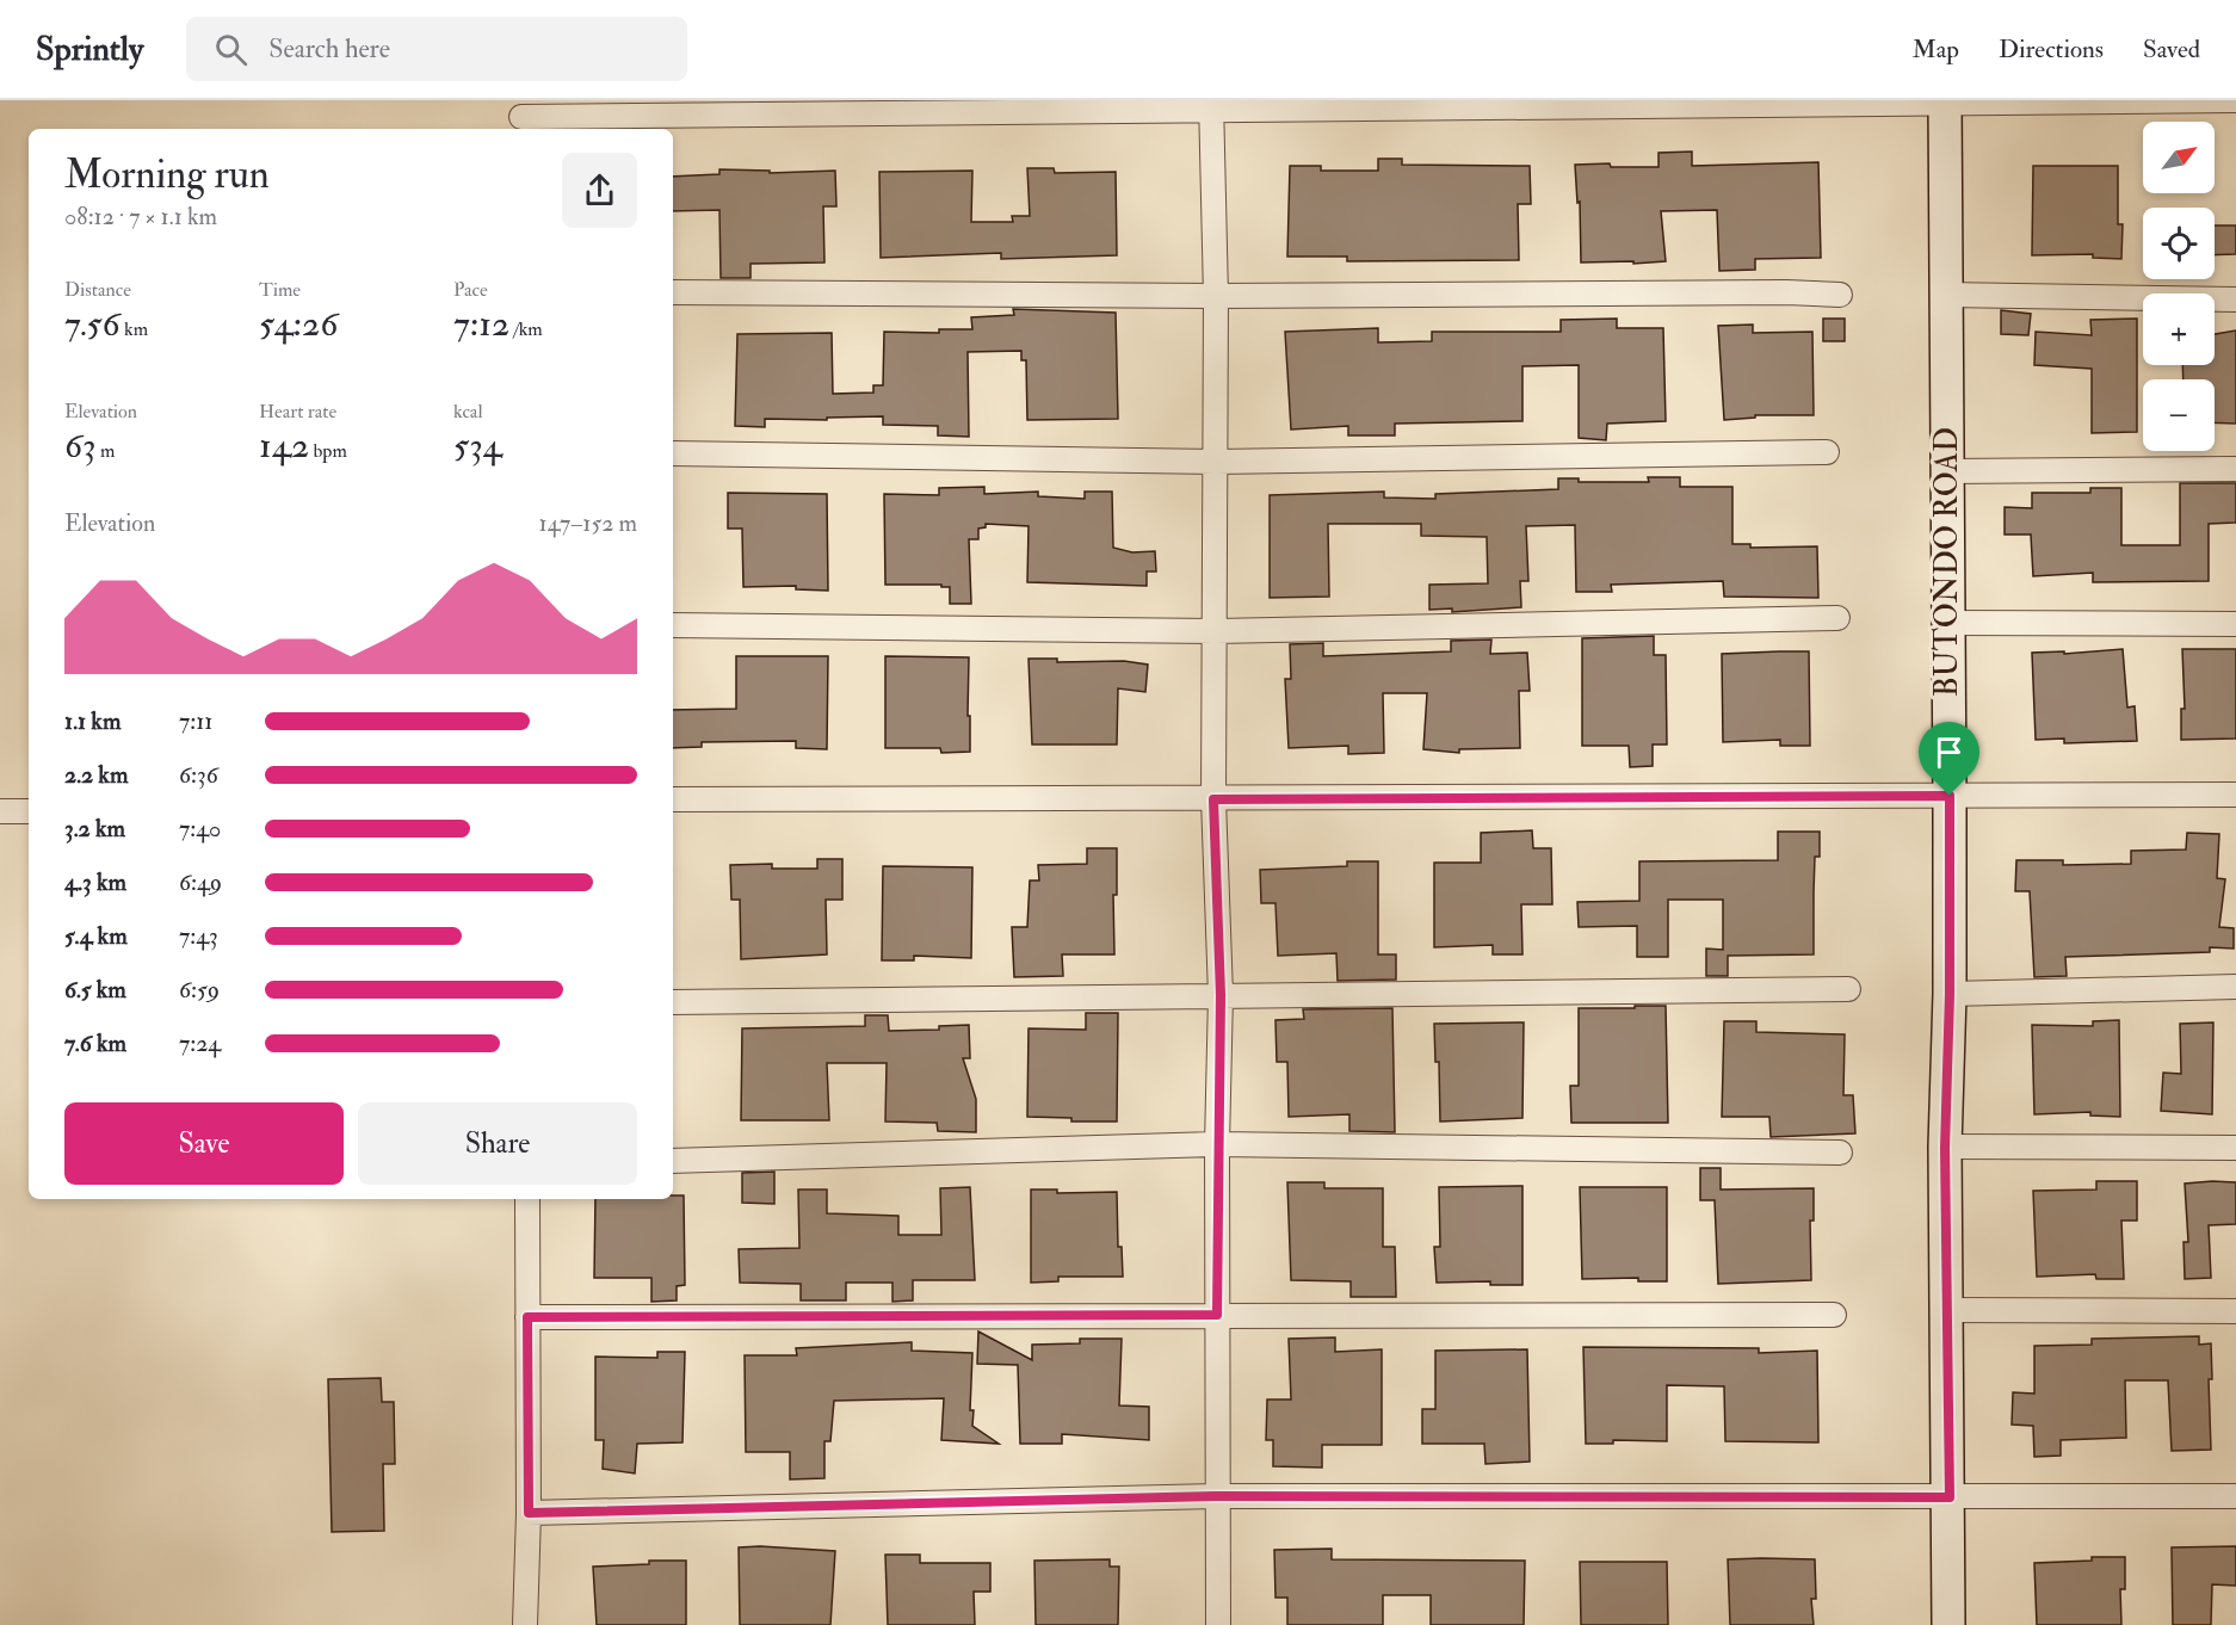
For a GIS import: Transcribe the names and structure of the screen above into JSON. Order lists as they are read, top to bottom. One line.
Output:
{"streets":{"street":["BUTONDO ROAD"]},"north":"top right","page":{"header":"Sprintly","search":"Search here","nav":["Map","Directions","Saved"],"map_buttons":["+","−"],"heading":["Morning run","08:12 · 7 × 1.1 km"],"stats":[["Distance","7.56 km"],["Time","54:26"],["Pace","7:12 /km"],["Elevation","63 m"],["Heart rate","142 bpm"],["kcal","534"]],"chart":["Elevation","147–152 m"],"list":[{"name":"1.1 km","note":"7:11"},{"name":"2.2 km","note":"6:36"},{"name":"3.2 km","note":"7:40"},{"name":"4.3 km","note":"6:49"},{"name":"5.4 km","note":"7:43"},{"name":"6.5 km","note":"6:59"},{"name":"7.6 km","note":"7:24"}],"buttons":["Save","Share"]}}
